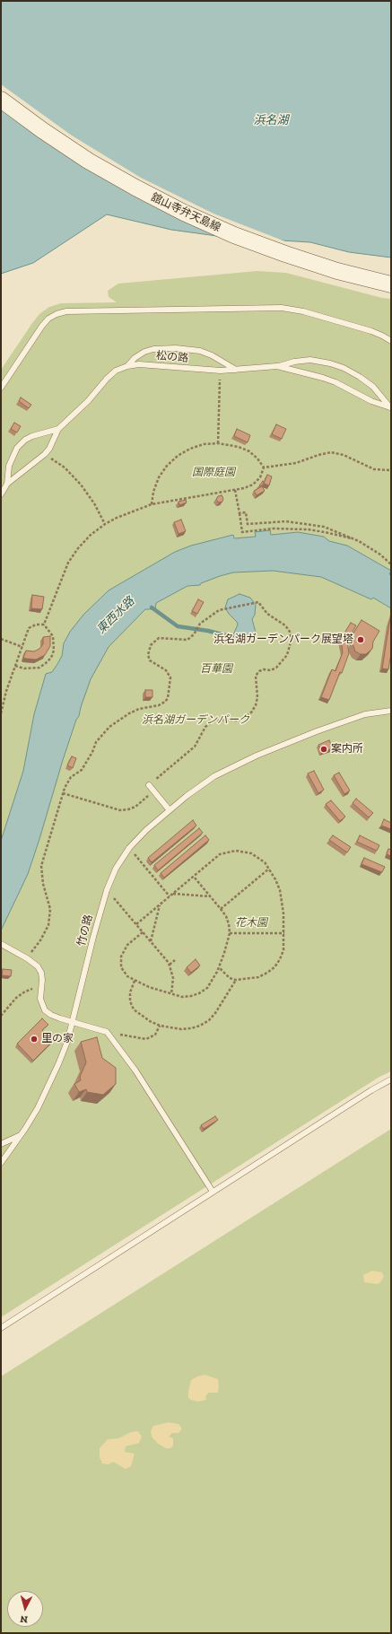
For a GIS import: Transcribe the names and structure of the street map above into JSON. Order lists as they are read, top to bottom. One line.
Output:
{"streets":{"main road":["舘山寺弁天島線"],"lane":["松の路","竹の路"]},"water":["浜名湖","東西水路"],"parks":["国際庭園","百華園","浜名湖ガーデンパーク","花木園"],"places":["浜名湖ガーデンパーク展望塔","案内所","里の家"],"north":"bottom"}
